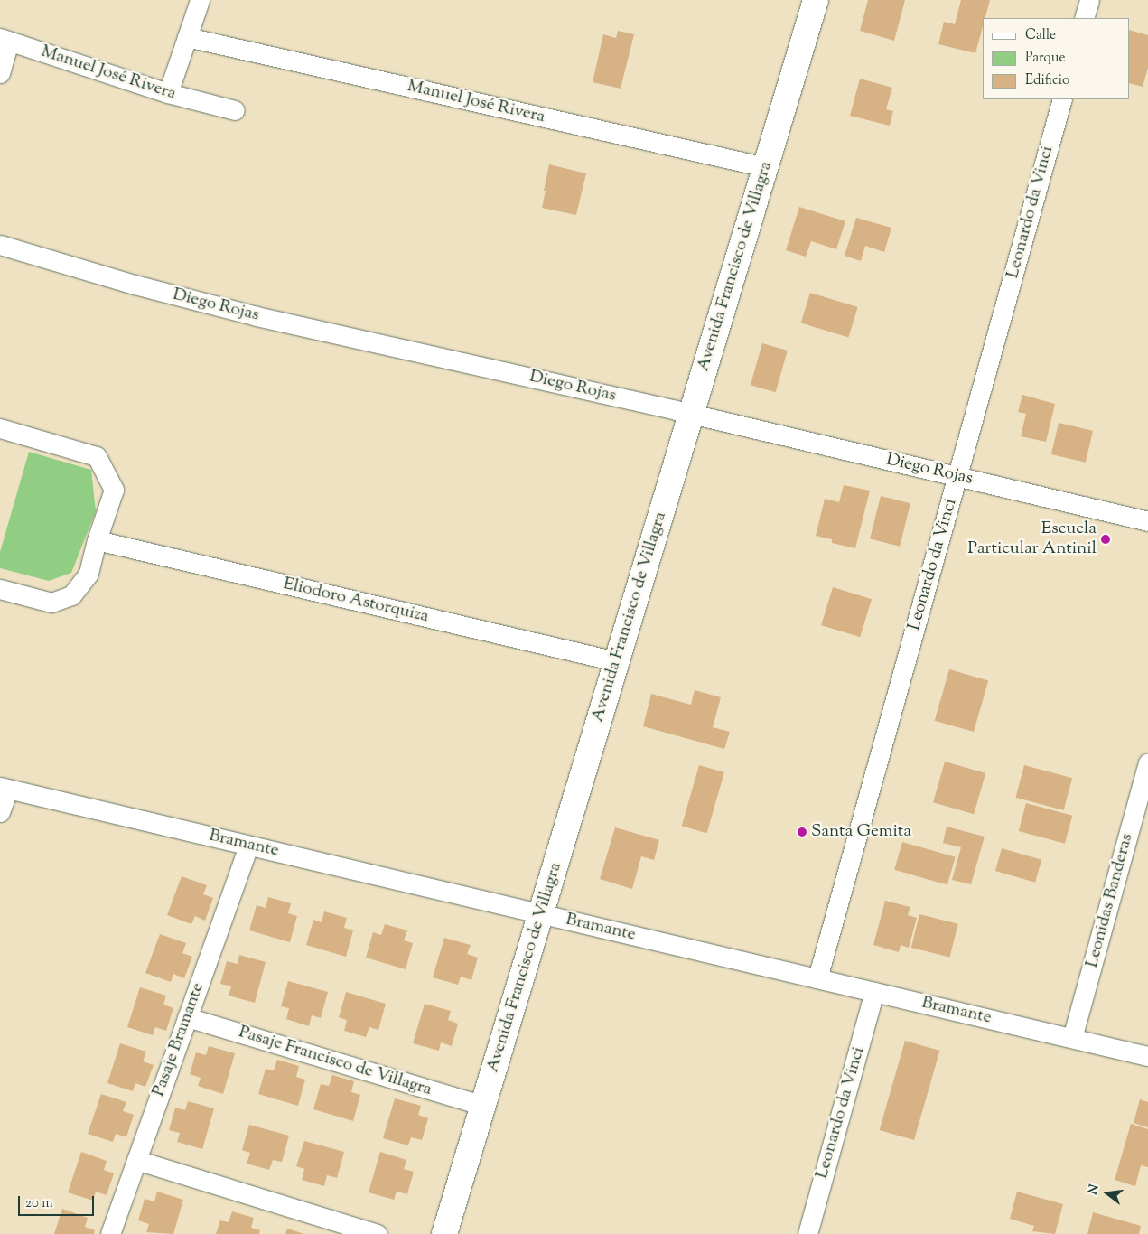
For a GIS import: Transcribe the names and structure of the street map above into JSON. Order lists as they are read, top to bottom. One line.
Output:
{"streets":{"street":["Manuel José Rivera","Leonardo da Vinci","Avenida Francisco de Villagra","Diego Rojas","Eliodoro Astorquiza","Bramante","Leonidas Banderas","Pasaje Bramante","Pasaje Francisco de Villagra"]},"crossings":[["Manuel José Rivera","Avenida Francisco de Villagra"],["Leonardo da Vinci","Diego Rojas"],["Leonardo da Vinci","Bramante"],["Avenida Francisco de Villagra","Diego Rojas"],["Avenida Francisco de Villagra","Eliodoro Astorquiza"],["Avenida Francisco de Villagra","Bramante"],["Avenida Francisco de Villagra","Pasaje Francisco de Villagra"],["Bramante","Leonidas Banderas"],["Bramante","Pasaje Bramante"],["Pasaje Bramante","Pasaje Francisco de Villagra"]],"places":["Escuela Particular Antinil","Santa Gemita"],"legend":["Calle","Parque","Edificio"],"scale_bar":"20 m","north":"left"}
